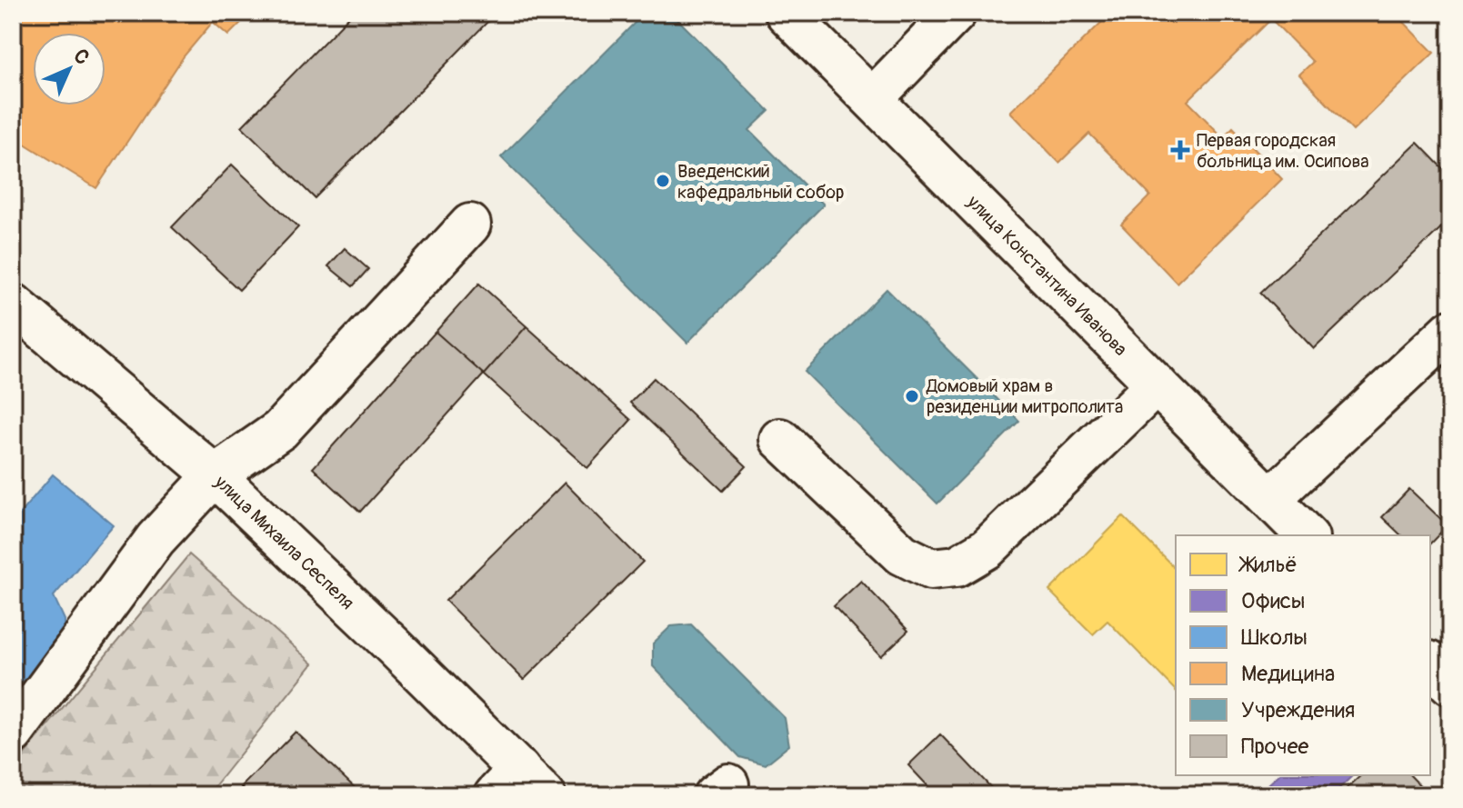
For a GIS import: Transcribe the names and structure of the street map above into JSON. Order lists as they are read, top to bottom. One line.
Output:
{"streets":{"street":["улица Константина Иванова","улица Михаила Сеспеля"]},"places":{"health":["Первая городская больница им. Осипова"],"other":["Введенский кафедральный собор","Домовый храм в резиденции митрополита"]},"legend":["Жильё","Офисы","Школы","Медицина","Учреждения","Прочее"],"north":"top right"}
